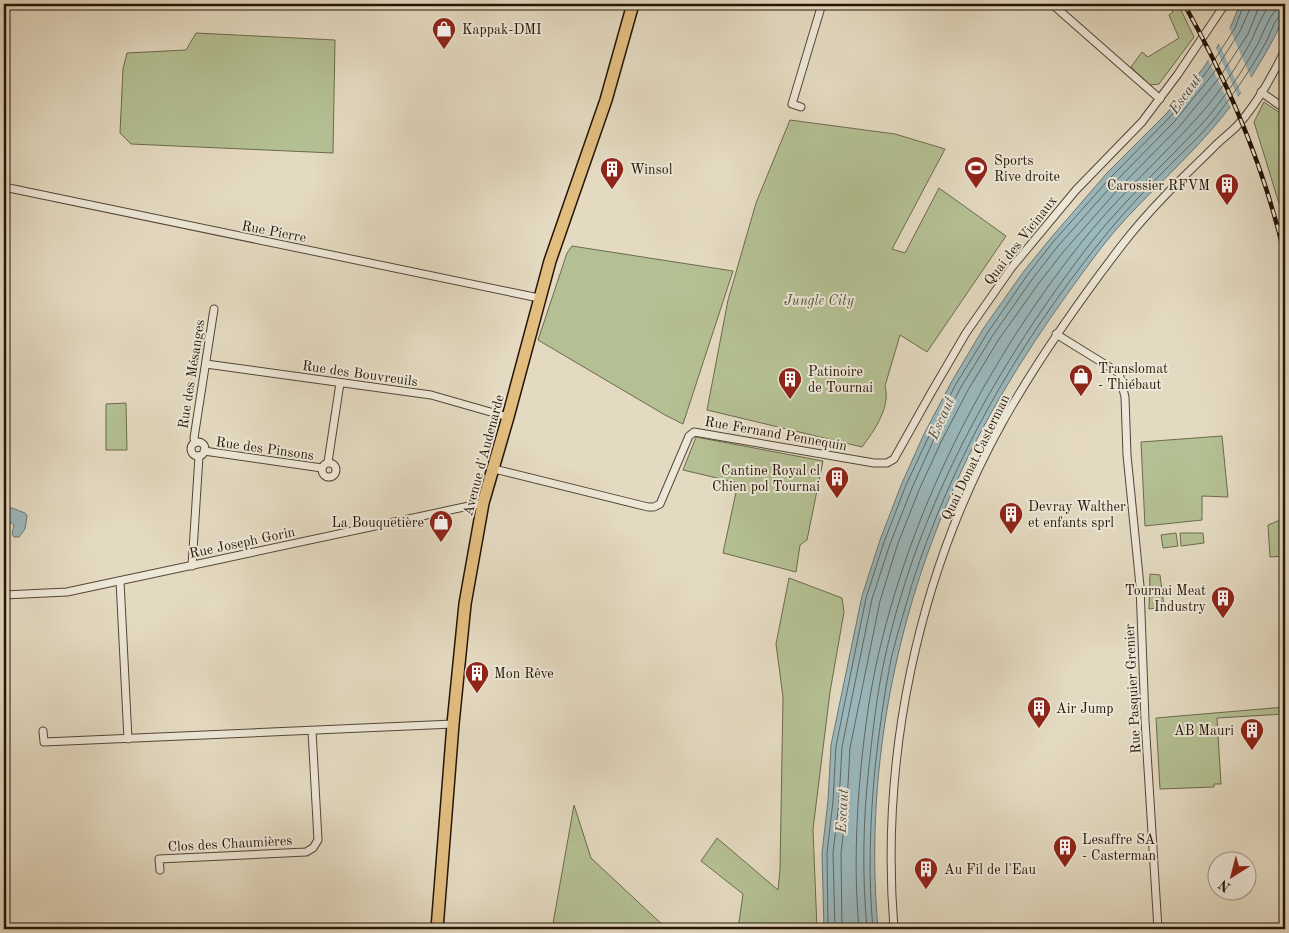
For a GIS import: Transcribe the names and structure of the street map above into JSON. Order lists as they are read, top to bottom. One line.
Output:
{"streets":{"main road":["Avenue d'Audenarde"],"street":["Rue Pierre","Quai des Vicinaux","Rue des Bouvreuils","Rue des Mésanges","Rue Fernand Pennequin","Rue des Pinsons","Quai Donat Casterman","Rue Joseph Gorin","Rue Pasquier Grenier","Clos des Chaumières"]},"crossings":[["Rue Pierre","Avenue d'Audenarde"],["Quai des Vicinaux","Rue Fernand Pennequin"],["Rue des Bouvreuils","Rue des Mésanges"],["Rue des Bouvreuils","Avenue d'Audenarde"],["Rue des Mésanges","Rue des Pinsons"],["Rue des Mésanges","Rue Joseph Gorin"],["Rue Fernand Pennequin","Avenue d'Audenarde"],["Avenue d'Audenarde","Rue Joseph Gorin"],["Quai Donat Casterman","Rue Pasquier Grenier"]],"water":["Escaut"],"parks":["Jungle City"],"places":{"shop":["Kappak-DMI","Translomat - Thiébaut","La Bouquetière"],"sports":["Sports Rive droite"],"building":["Winsol","Carossier RFVM","Patinoire de Tournai","Cantine Royal cl Chien pol Tournai","Devray Walther et enfants sprl","Tournai Meat Industry","Mon Rêve","Air Jump","AB Mauri","Lesaffre SA - Casterman","Au Fil de l'Eau"]},"north":"bottom left"}
